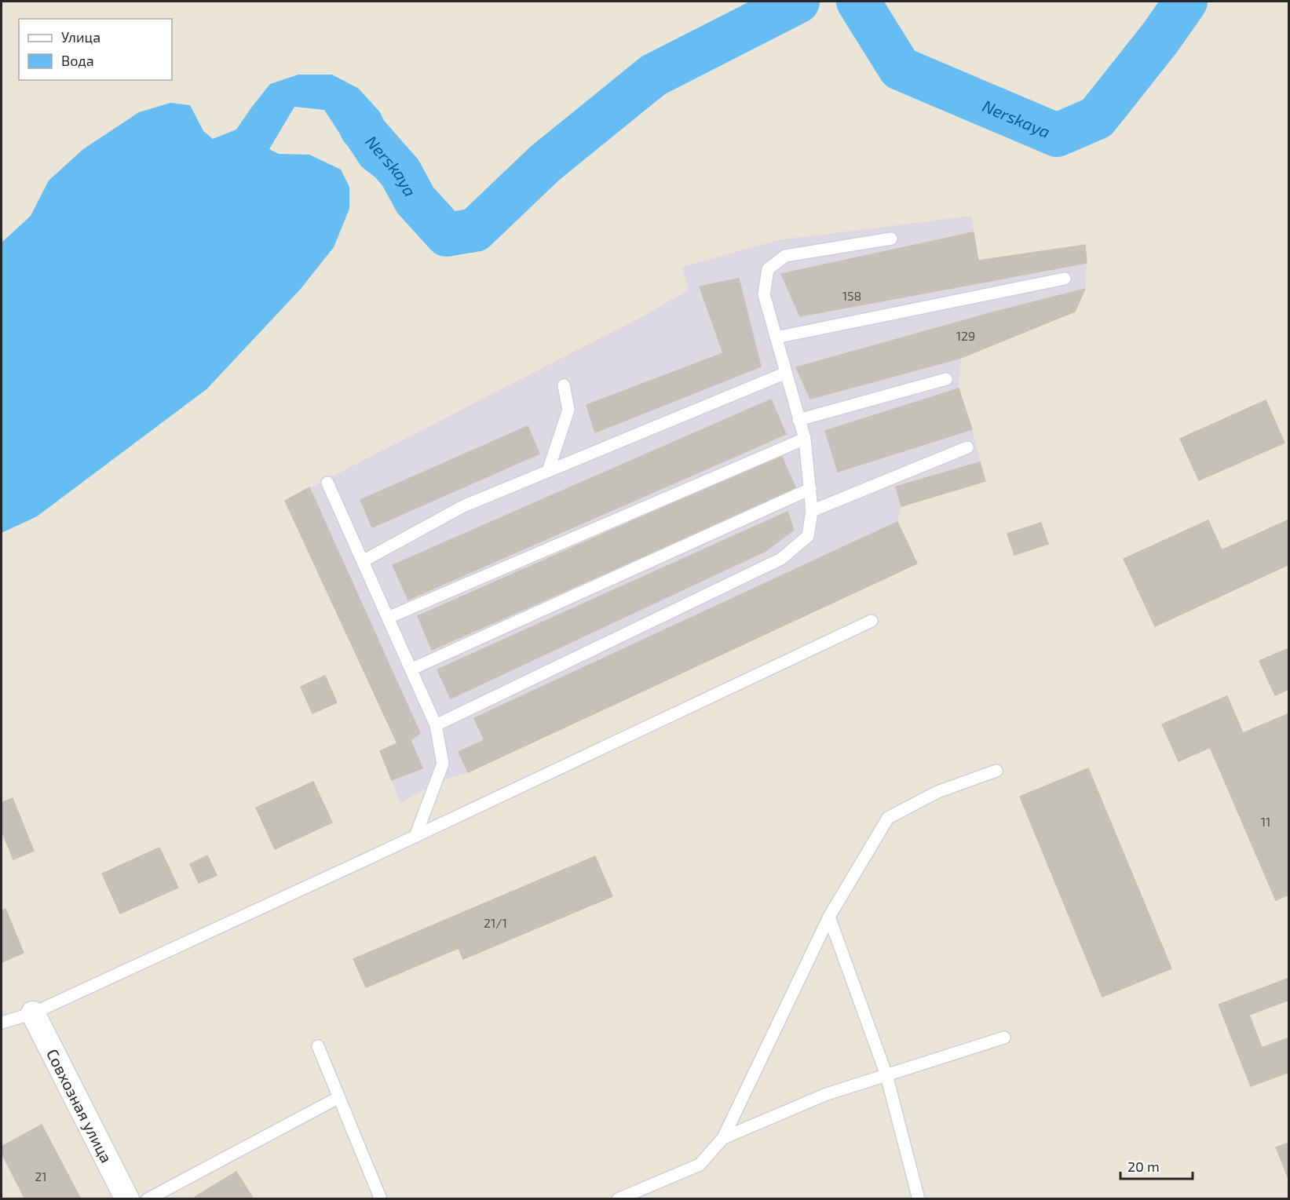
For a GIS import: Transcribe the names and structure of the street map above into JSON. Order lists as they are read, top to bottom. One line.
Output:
{"streets":{"street":["Совхозная улица"]},"water":["Nerskaya"],"house_numbers":["158","129","11","21/1","21"],"legend":["Улица","Вода"],"scale_bar":"20 m"}
